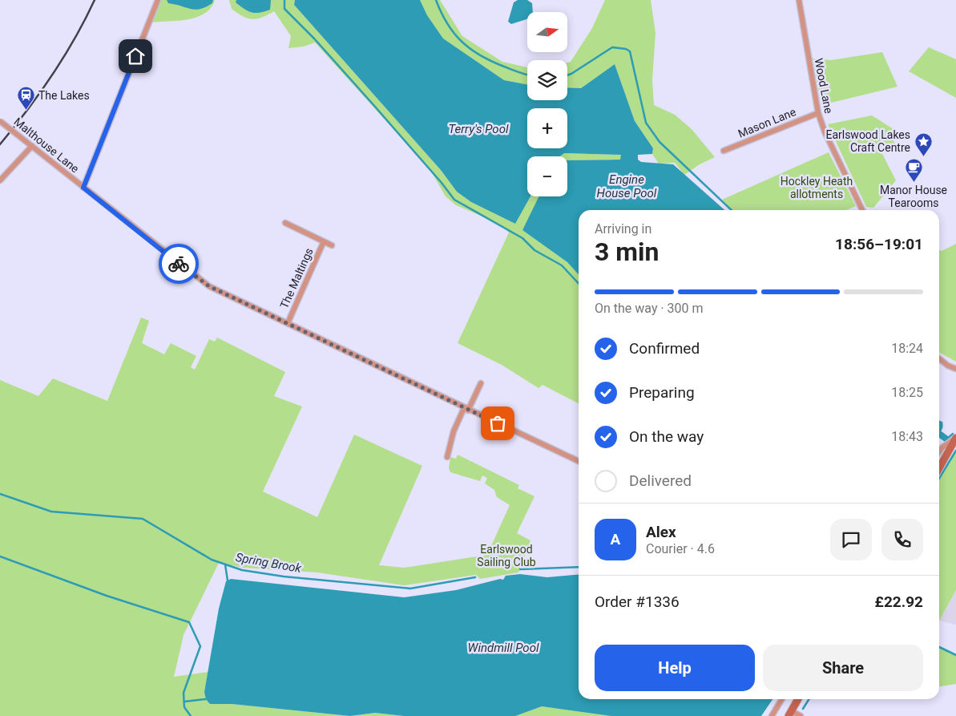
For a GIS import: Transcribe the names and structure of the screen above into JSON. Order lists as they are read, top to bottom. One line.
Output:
{"streets":{"street":["Wood Lane","Mason Lane","Malthouse Lane","The Maltings"]},"crossings":[["Wood Lane","Mason Lane"],["Malthouse Lane","The Maltings"]],"water":["Terry's Pool","Engine House Pool","Spring Brook","Windmill Pool"],"parks":["Hockley Heath allotments","Earlswood Sailing Club"],"places":{"station":["The Lakes"],"place":["Earlswood Lakes Craft Centre"],"cafe":["Manor House Tearooms"]},"north":"right","page":{"map_buttons":["+","−"],"heading":["3 min","Arriving in","18:56–19:01"],"panel":["Alex","Courier · 4.6","Order #1336","£22.92"],"bar":"On the way · 300 m","list":[["Confirmed","18:24"],["Preparing","18:25"],["On the way","18:43"],"Delivered"],"round":"A","buttons":["Help","Share"]}}
